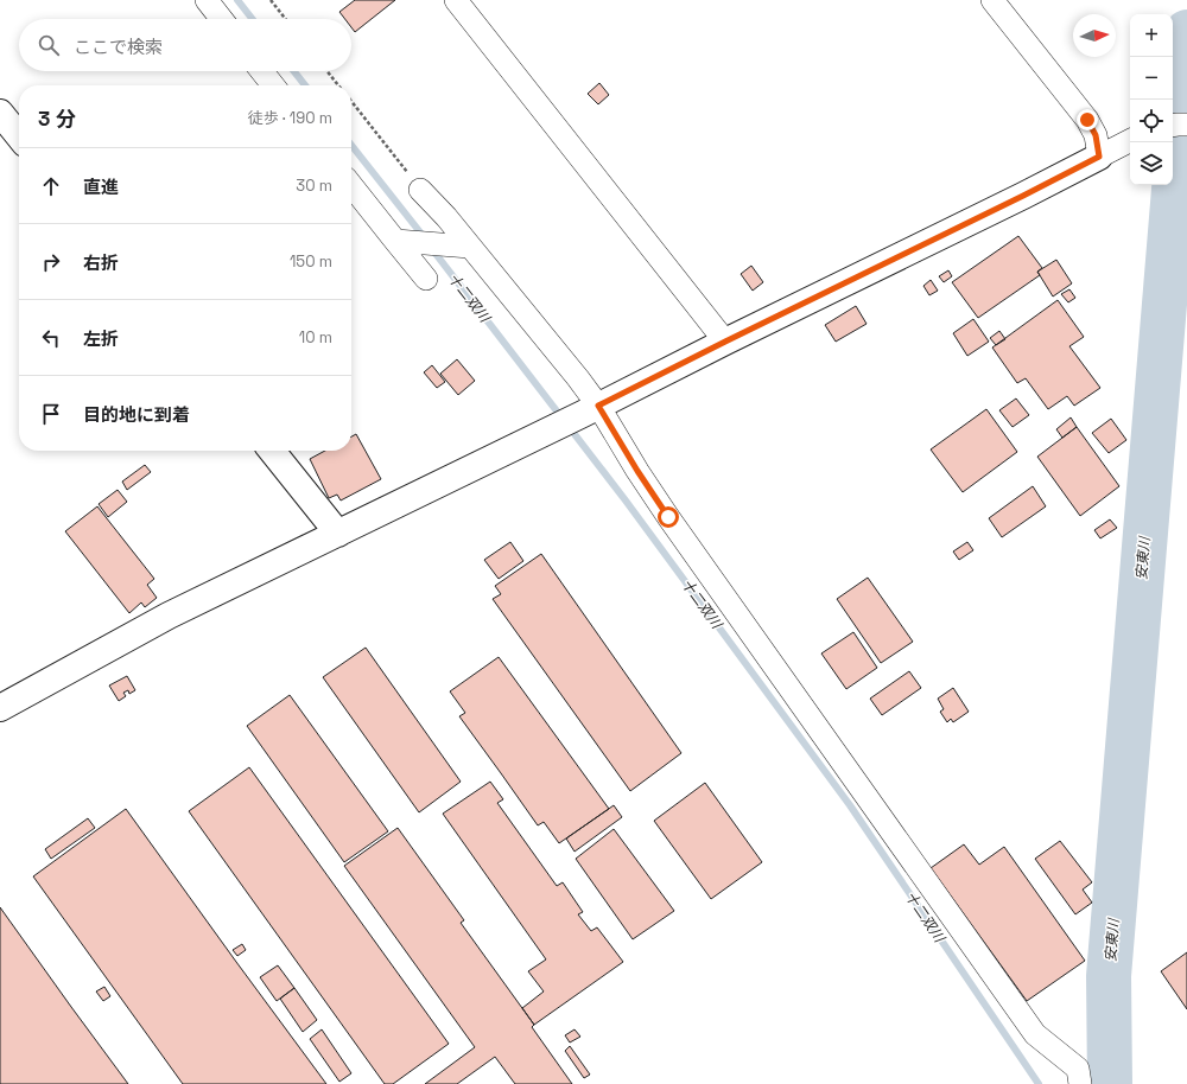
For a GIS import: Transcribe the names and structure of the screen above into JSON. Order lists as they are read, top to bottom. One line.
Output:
{"water":["十二双川","安東川"],"north":"right","page":{"map_buttons":["+","−"],"search":"ここで検索","heading":["3 分","徒歩 · 190 m"],"list":[["直進","30 m"],["右折","150 m"],["左折","10 m"],"目的地に到着"]}}
